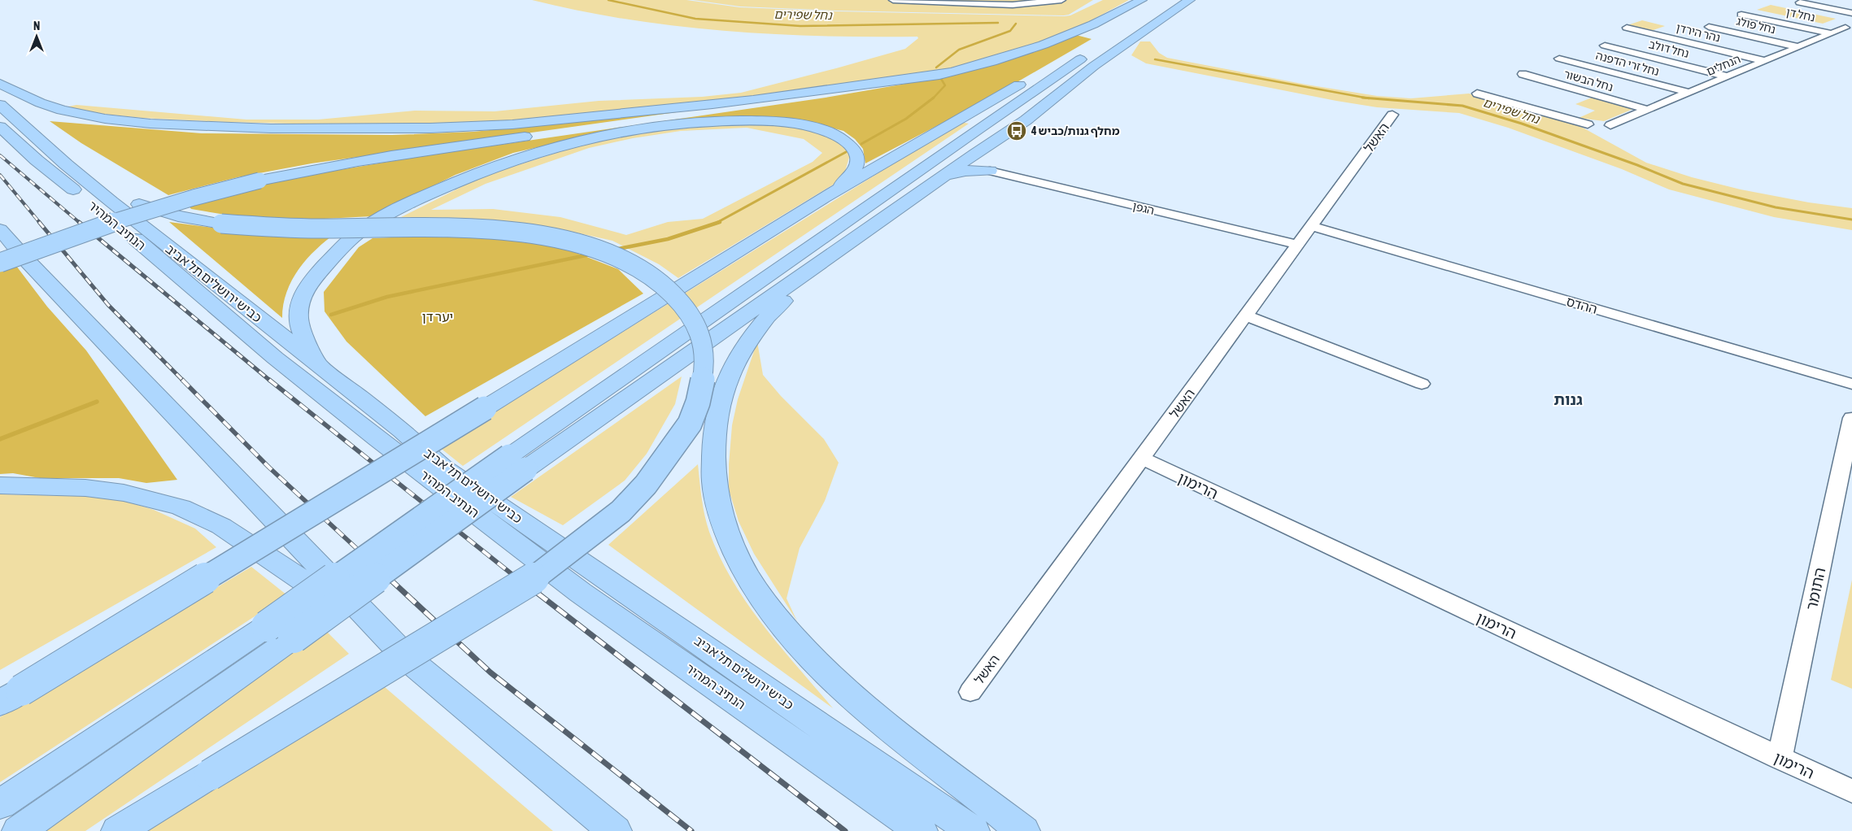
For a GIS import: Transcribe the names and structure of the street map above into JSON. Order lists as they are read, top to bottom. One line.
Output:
{"streets":{"highway":["הנתיב המהיר","כביש ירושלים תל אביב"],"street":["נחל דן","נחל פולג","נהר הירדן","נחל דולב","נחל זרי הדפנה","הנחלים","נחל הבשור","האשל","הגפן","ההדס","הרימון","התומר"]},"crossings":[["נחל דן","הנחלים"],["נחל פולג","הנחלים"],["נהר הירדן","הנחלים"],["נחל דולב","הנחלים"],["נחל זרי הדפנה","הנחלים"],["הנחלים","נחל הבשור"],["האשל","הגפן"],["האשל","ההדס"],["האשל","הרימון"],["הרימון","התומר"]],"districts":["גנות"],"water":["נחל שפירים"],"parks":["יער דן"],"places":{"bus stop":["מחלף גנות/כביש 4"]},"north":"top"}
